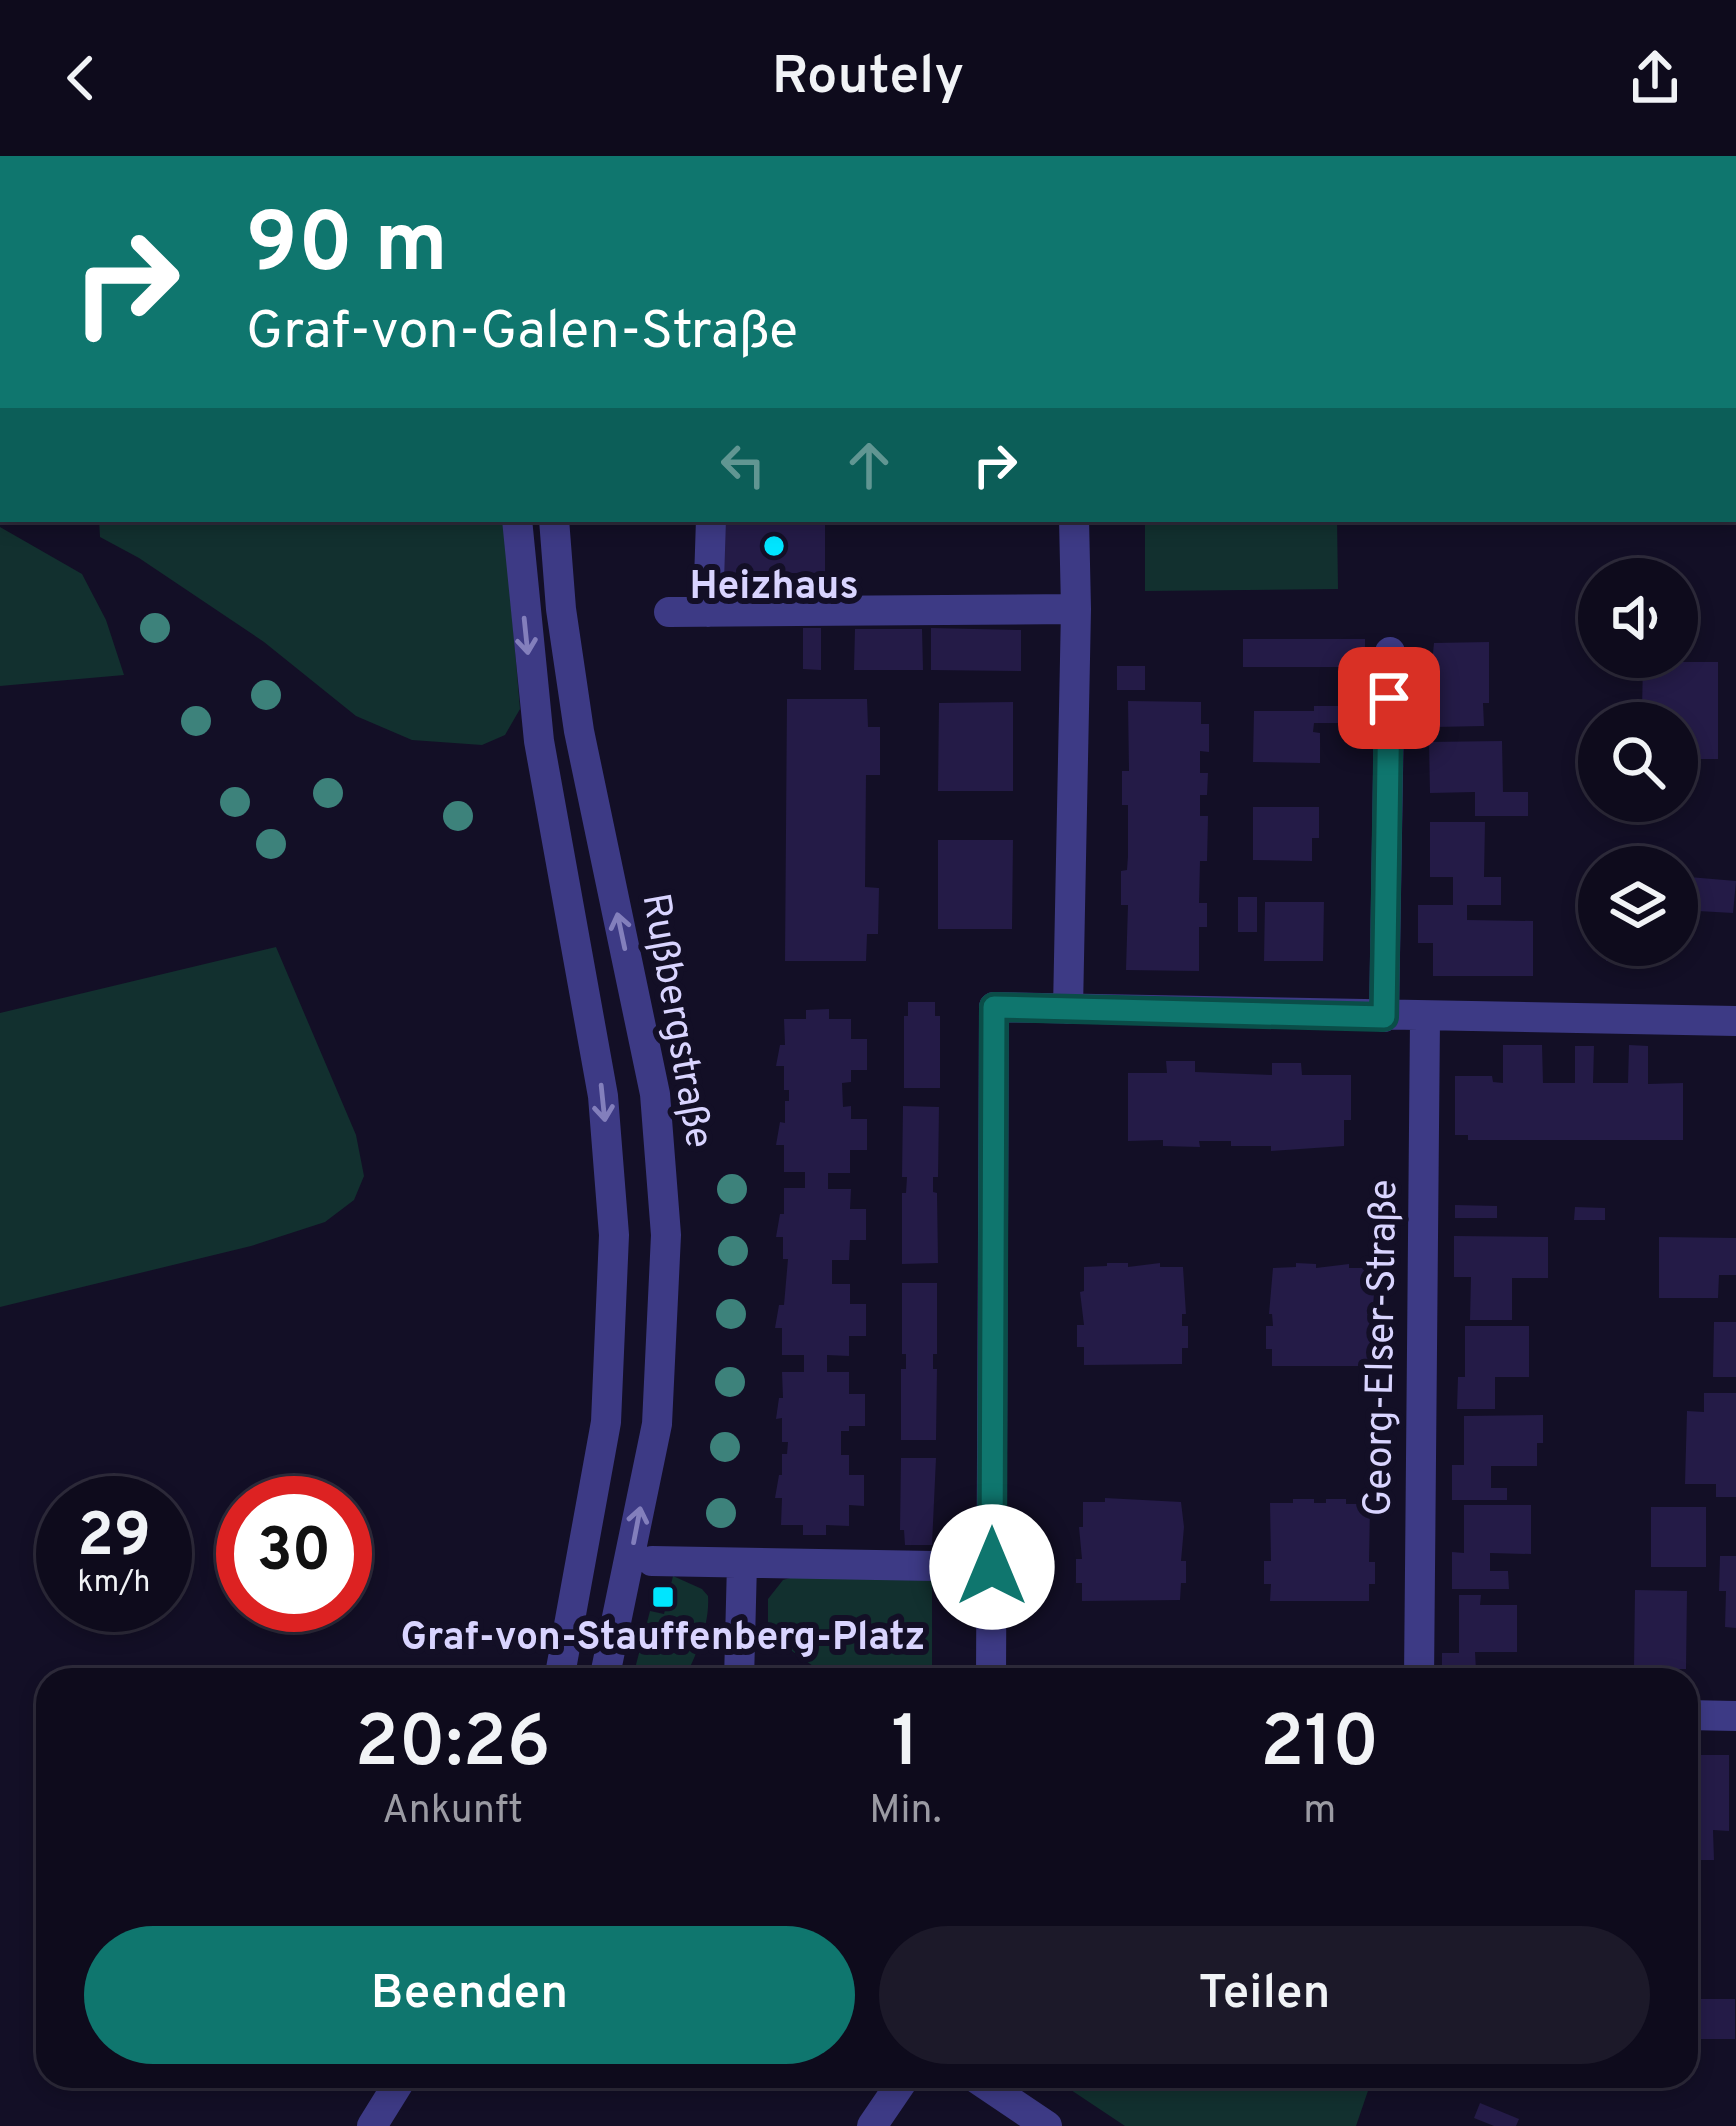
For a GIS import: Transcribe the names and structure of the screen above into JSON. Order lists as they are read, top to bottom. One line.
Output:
{"streets":{"street":["Rußbergstraße","Georg-Elser-Straße"]},"places":{"other":["Heizhaus"],"transit":["Graf-von-Stauffenberg-Platz"]},"page":{"header":"Routely","turn":["90 m","Graf-von-Galen-Straße"],"speed":"29 km/h","limit":"30","eta":["20:26","Ankunft","1","Min.","210","m"],"buttons":["Beenden","Teilen"]}}
